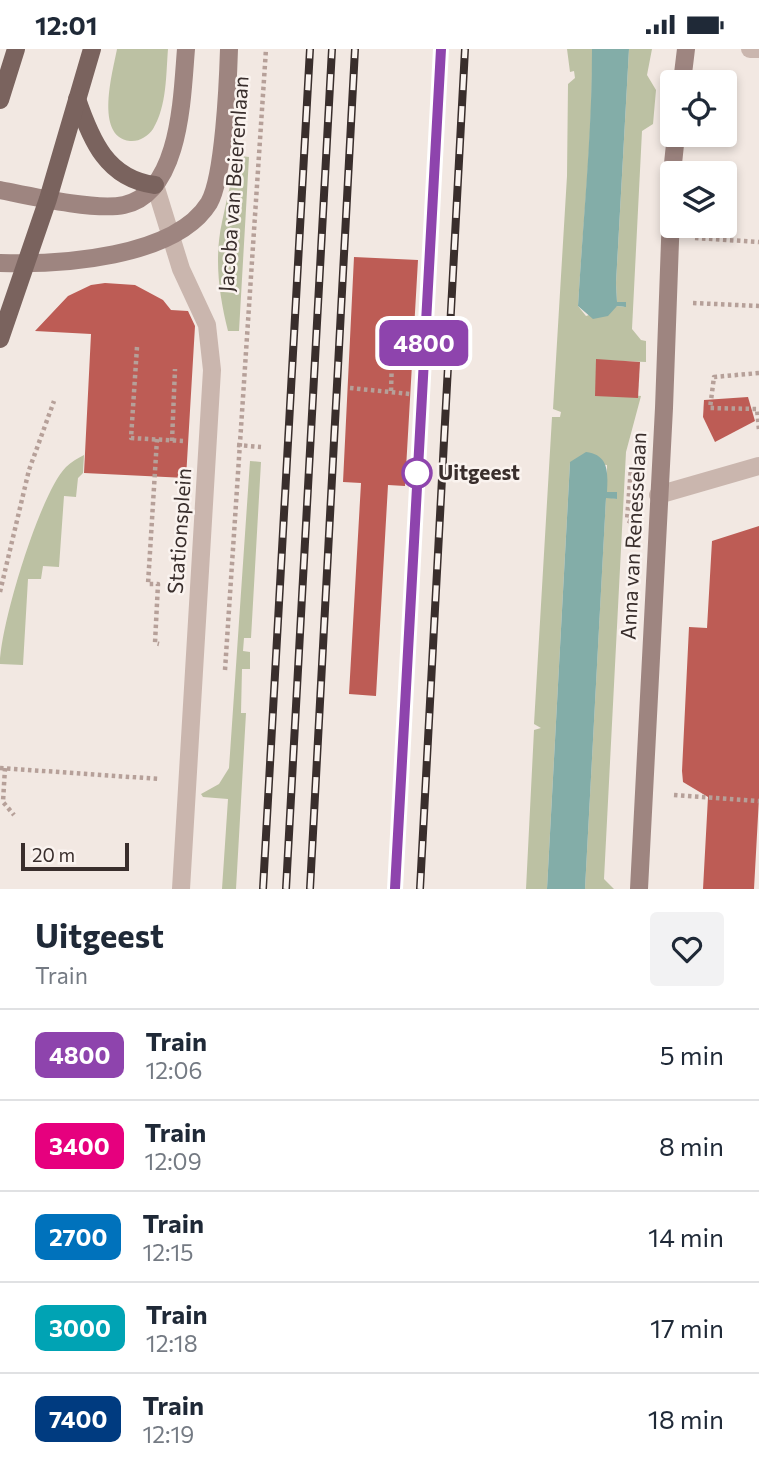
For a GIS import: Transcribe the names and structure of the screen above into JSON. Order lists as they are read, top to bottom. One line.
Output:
{"streets":{"street":["Jacoba van Beierenlaan","Stationsplein","Anna van Renesselaan"]},"crossings":[["Jacoba van Beierenlaan","Stationsplein"]],"places":["Uitgeest"],"scale_bar":"20 m","page":{"status":"12:01","on_map":"4800","scale":"20 m","heading":["Uitgeest","Train"],"list":[{"mark":"4800","name":"Train","note":"12:06","value":"5 min"},{"mark":"3400","name":"Train","note":"12:09","value":"8 min"},{"mark":"2700","name":"Train","note":"12:15","value":"14 min"},{"mark":"3000","name":"Train","note":"12:18","value":"17 min"},{"mark":"7400","name":"Train","note":"12:19","value":"18 min"}]}}
